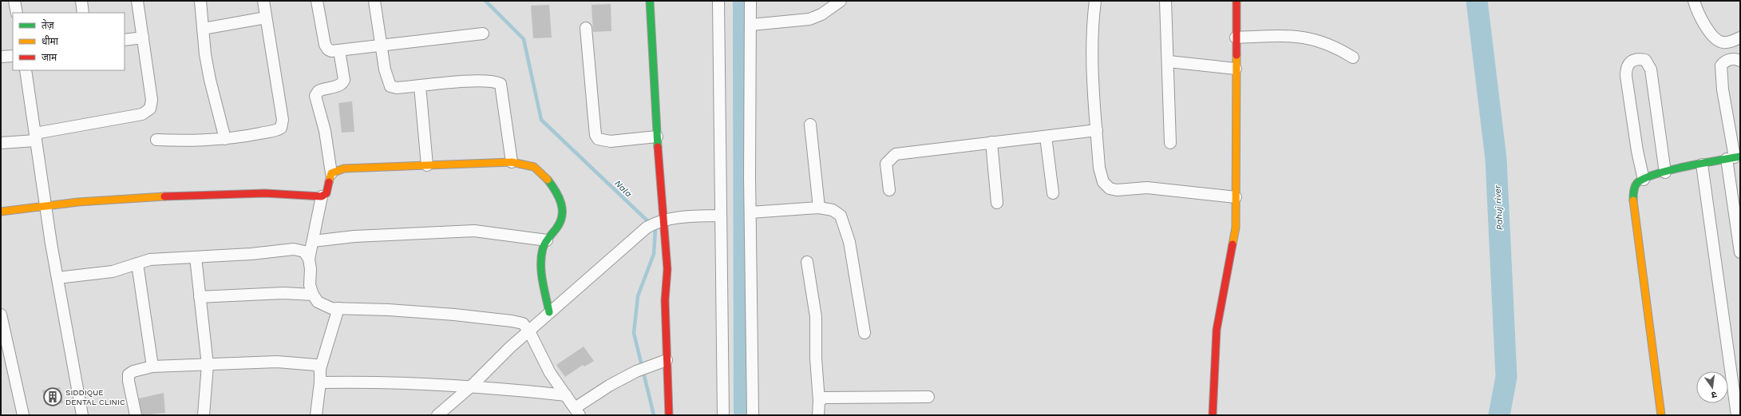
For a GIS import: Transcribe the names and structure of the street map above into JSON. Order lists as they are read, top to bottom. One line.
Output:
{"water":["Nala","Pahuj river"],"places":{"building":["SIDDIQUE DENTAL CLINIC"]},"legend":["तेज़","धीमा","जाम"],"north":"bottom"}
